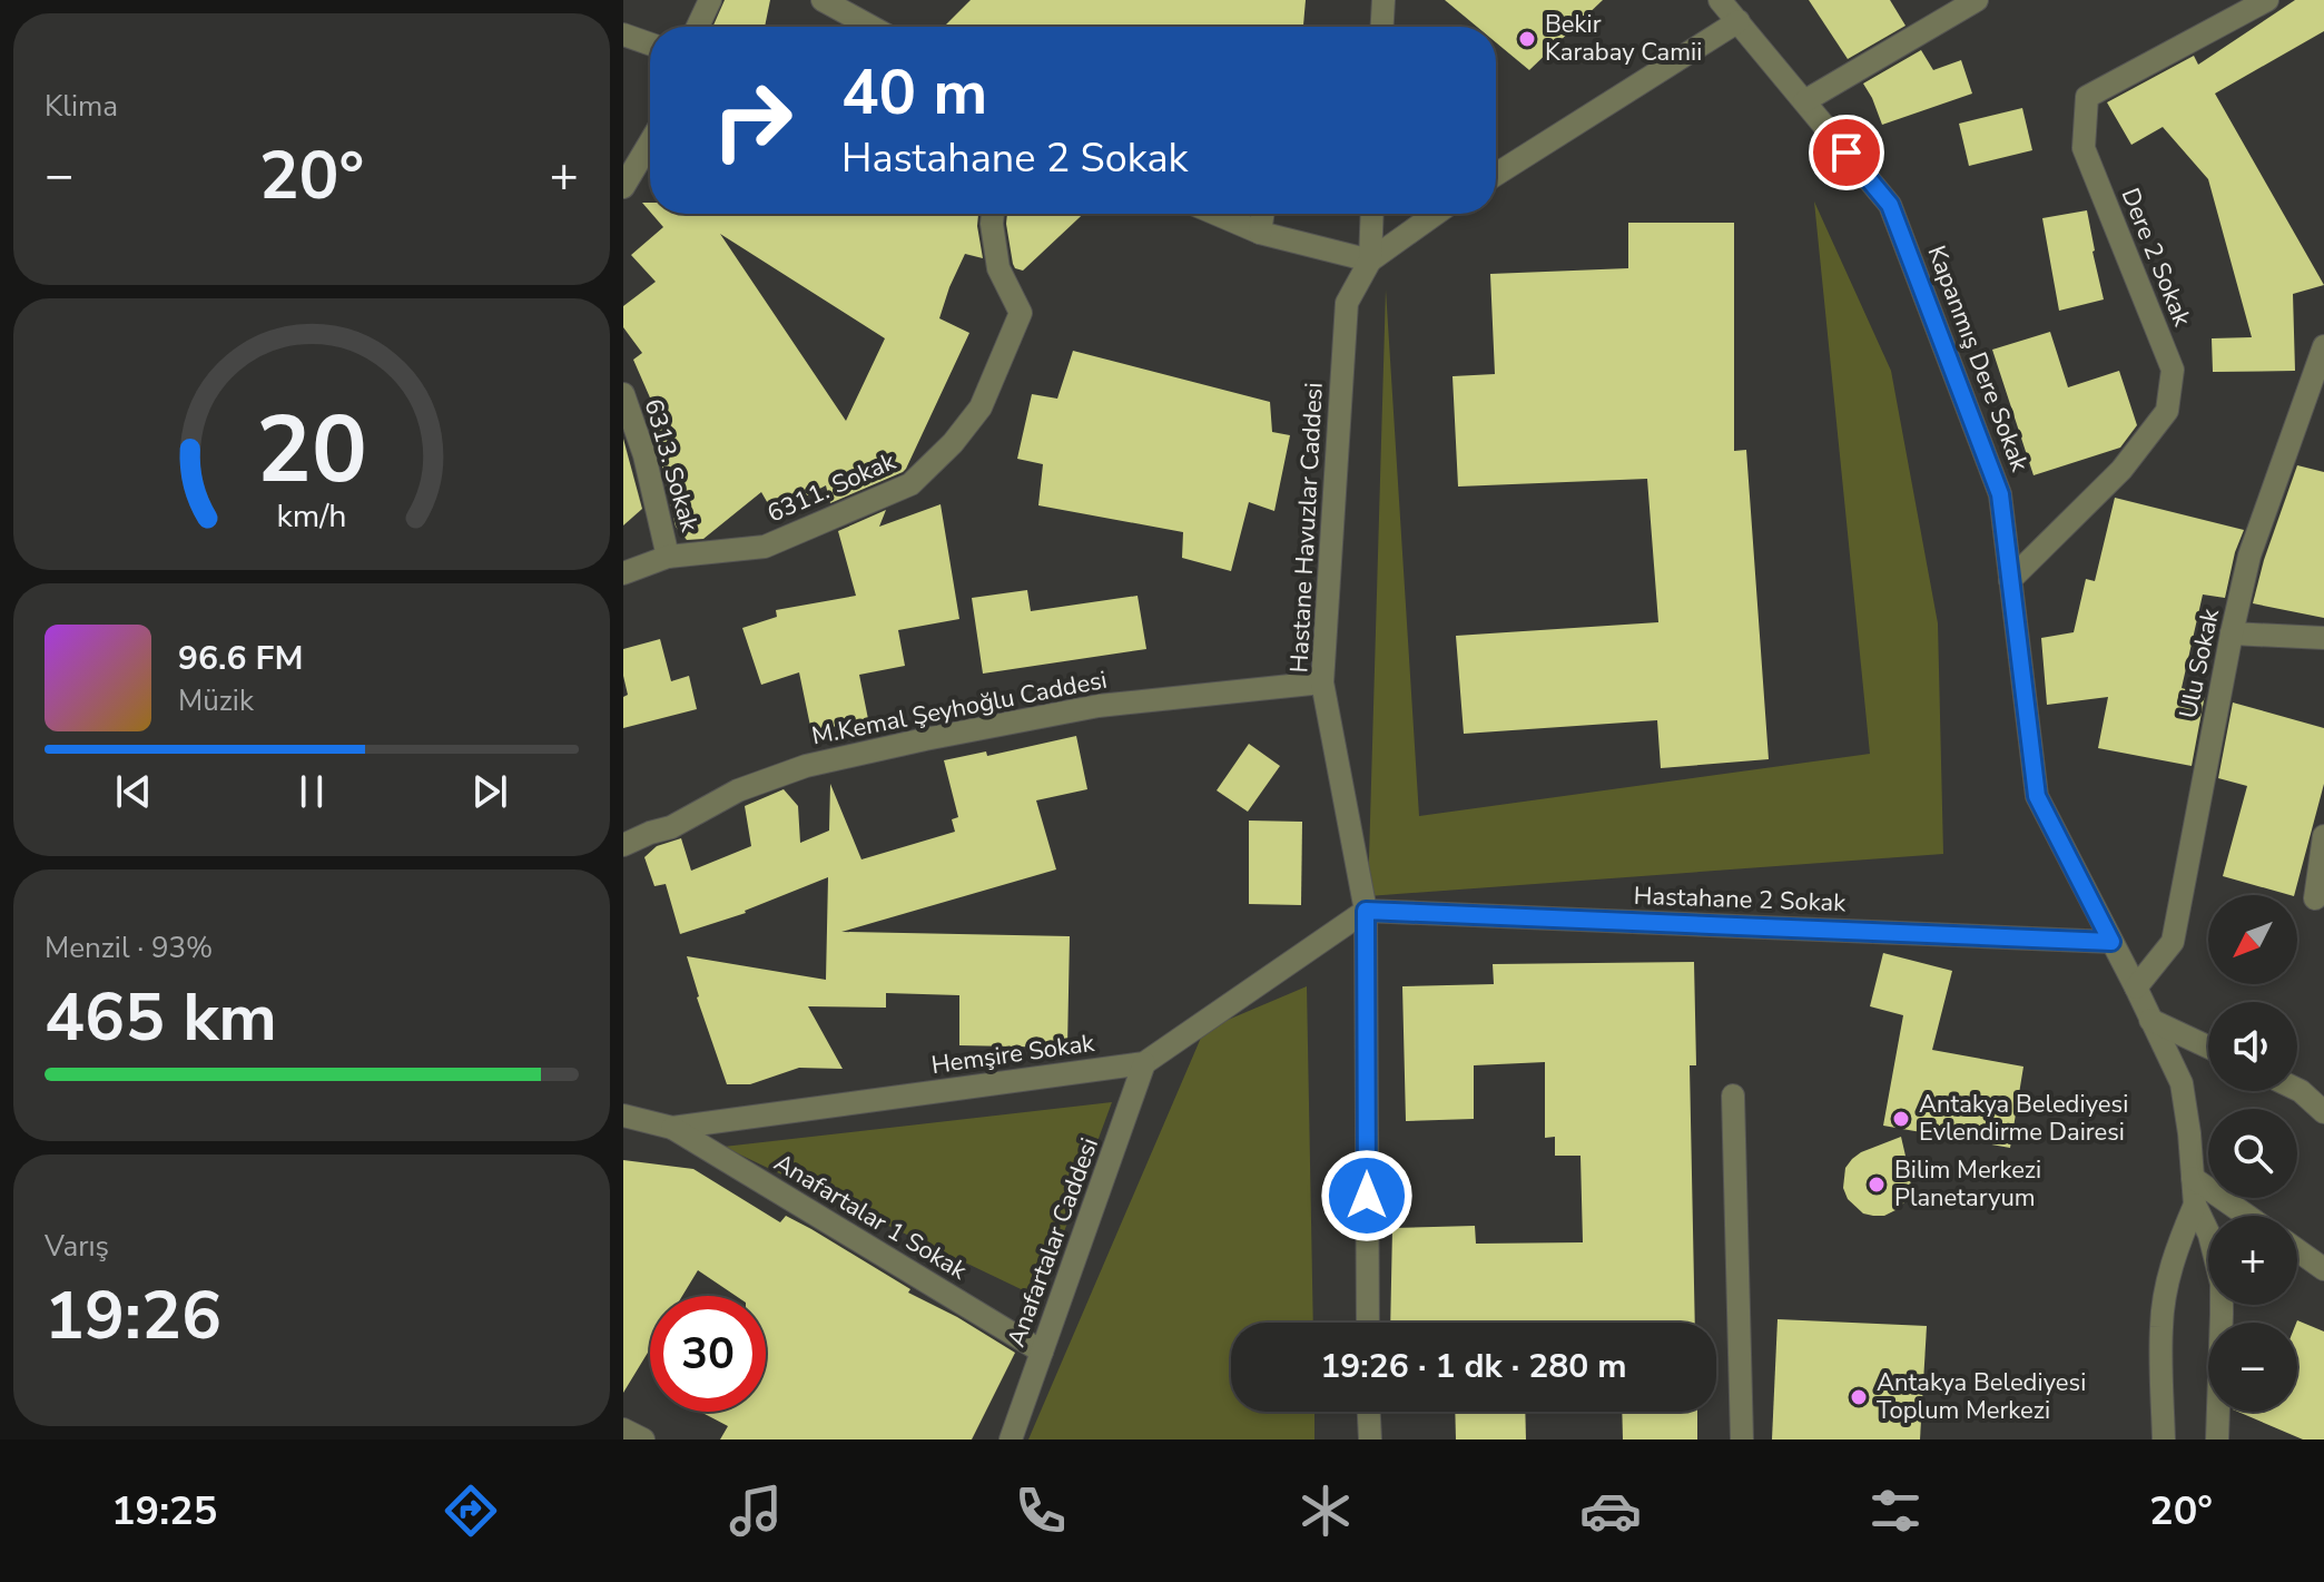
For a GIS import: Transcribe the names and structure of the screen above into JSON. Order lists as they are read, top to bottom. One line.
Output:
{"streets":{"street":["Dere 2 Sokak","Kapanmış Dere Sokak","6313. Sokak","6311. Sokak","Hastane Havuzlar Caddesi","Ulu Sokak","M.Kemal Şeyhoğlu Caddesi","Hastahane 2 Sokak","Hemşire Sokak","Anafartalar 1 Sokak","Anafartalar Caddesi"]},"crossings":[["Dere 2 Sokak","Kapanmış Dere Sokak"],["Kapanmış Dere Sokak","Ulu Sokak"],["Kapanmış Dere Sokak","Hastahane 2 Sokak"],["6313. Sokak","6311. Sokak"],["Hastane Havuzlar Caddesi","M.Kemal Şeyhoğlu Caddesi"],["Hastane Havuzlar Caddesi","Hastahane 2 Sokak"],["Hastane Havuzlar Caddesi","Hemşire Sokak"],["Hastahane 2 Sokak","Hemşire Sokak"],["Hemşire Sokak","Anafartalar 1 Sokak"],["Hemşire Sokak","Anafartalar Caddesi"],["Anafartalar 1 Sokak","Anafartalar Caddesi"]],"places":["Bekir Karabay Camii","Antakya Belediyesi Evlendirme Dairesi","Bilim Merkezi Planetaryum","Antakya Belediyesi Toplum Merkezi"],"north":"bottom left","page":{"tile":["Klima",["Menzil · 93%","465 km"],["Varış","19:26"]],"turn":["40 m","Hastahane 2 Sokak"],"heat":["−","20°","+"],"song":["96.6 FM","Müzik"],"map_buttons":["+","−"],"limit":"30","trip":"19:26 · 1 dk · 280 m","tabs":["19:25","20°"],"gauge":["20","km/h"]}}
